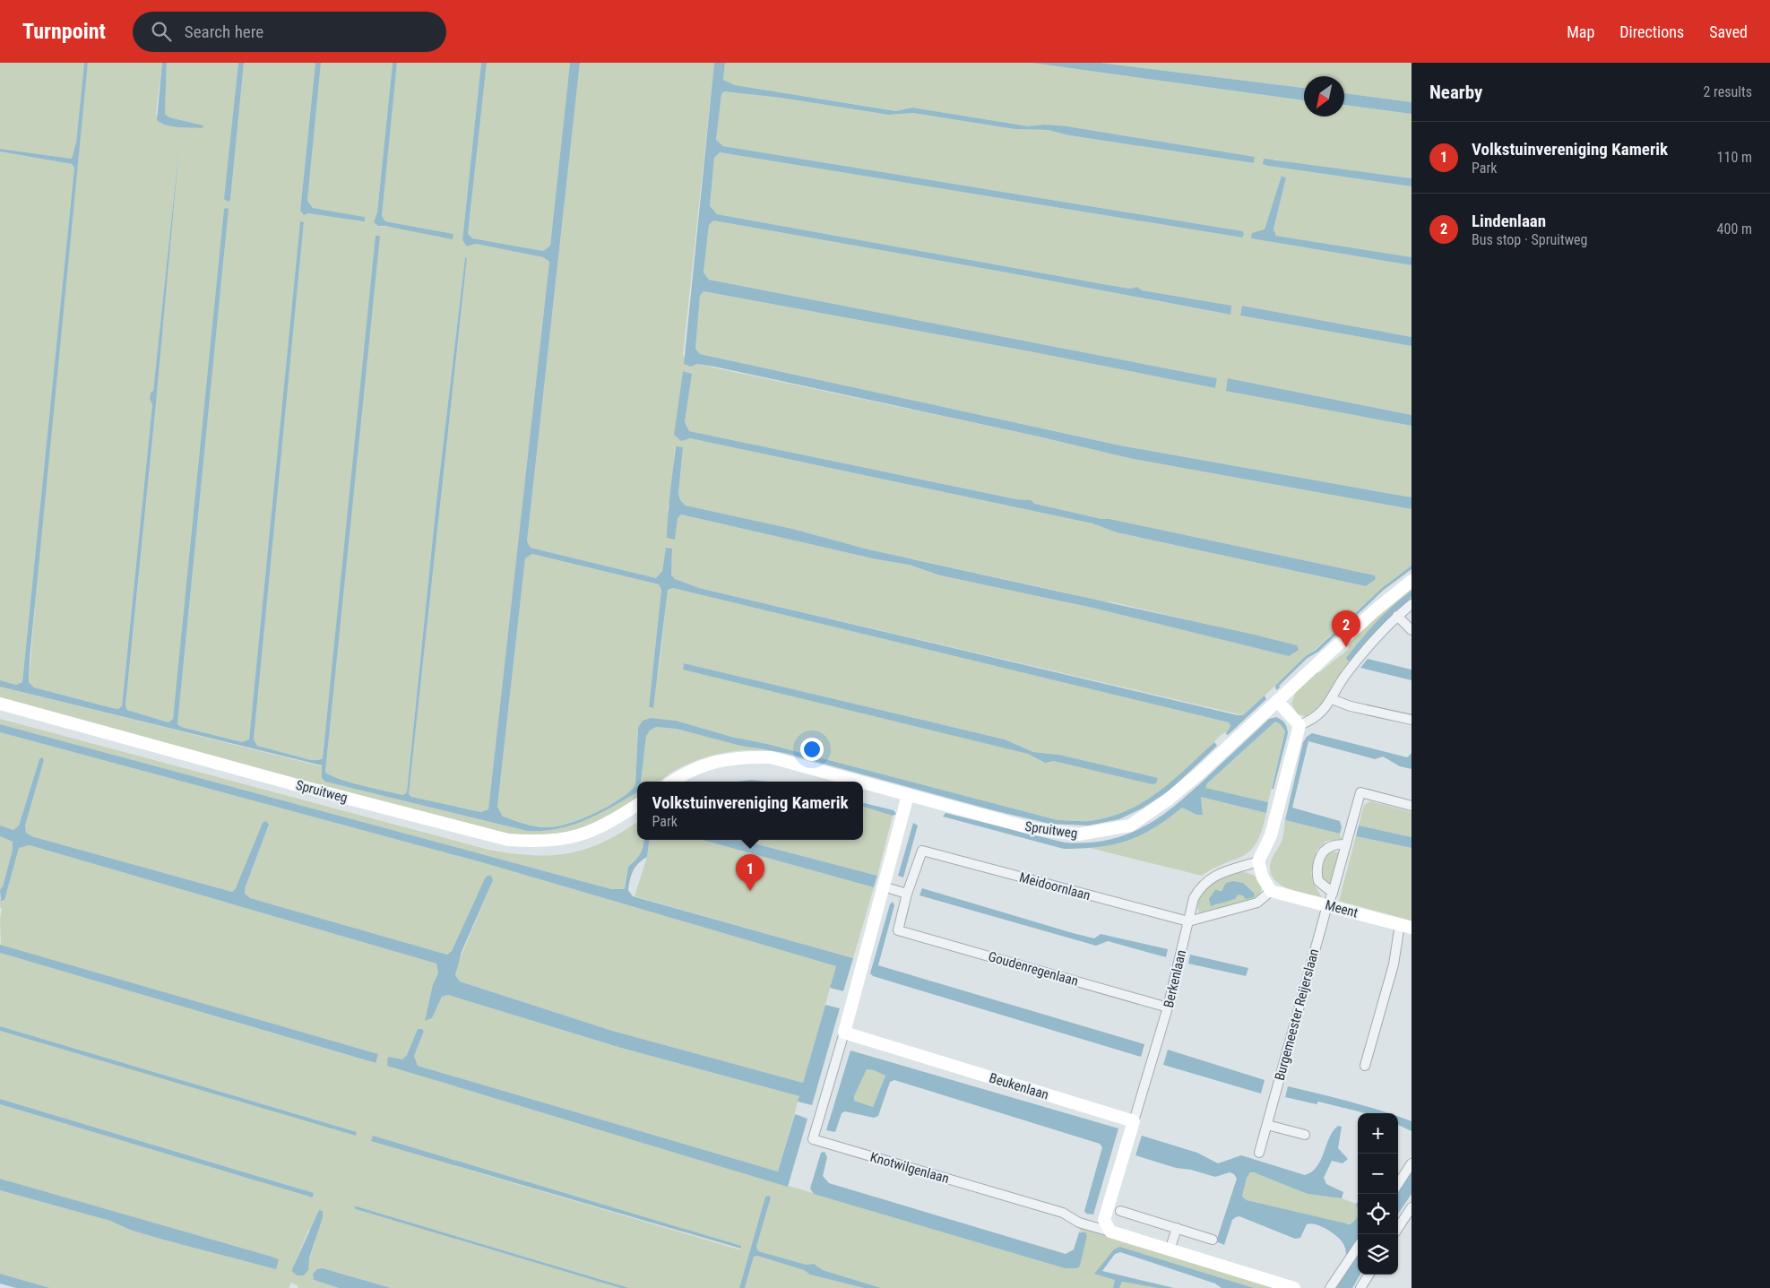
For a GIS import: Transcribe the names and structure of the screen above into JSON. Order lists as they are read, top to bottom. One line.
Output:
{"streets":{"main road":["Spruitweg","Meent","Beukenlaan"],"street":["Meidoornlaan","Goudenregenlaan","Berkenlaan","Burgemeester Reijerslaan","Knotwilgenlaan"]},"crossings":[["Meidoornlaan","Goudenregenlaan"],["Meidoornlaan","Berkenlaan"],["Meent","Burgemeester Reijerslaan"],["Goudenregenlaan","Berkenlaan"],["Berkenlaan","Beukenlaan"],["Beukenlaan","Knotwilgenlaan"]],"north":"bottom left","page":{"header":"Turnpoint","search":"Search here","nav":["Map","Directions","Saved"],"heading":["Nearby","2 results"],"list":[{"mark":"1","name":"Volkstuinvereniging Kamerik","note":"Park","value":"110 m"},{"mark":"2","name":"Lindenlaan","note":"Bus stop · Spruitweg","value":"400 m"}],"pins":["2","1"],"popup":["Volkstuinvereniging Kamerik","Park"],"map_buttons":["+","−"]}}
